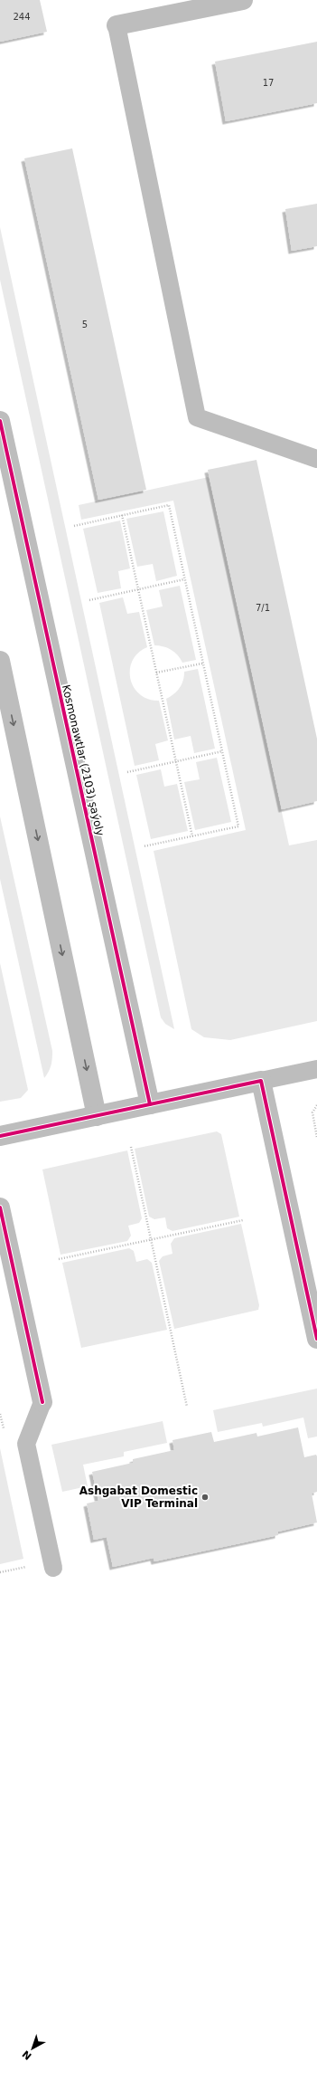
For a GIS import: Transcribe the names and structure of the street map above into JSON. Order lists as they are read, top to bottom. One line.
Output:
{"streets":{"street":["Kosmonawtlar (2103) şaýoly"]},"places":["Ashgabat Domestic VIP Terminal"],"house_numbers":["244","17","5","7/1"],"north":"bottom left"}
